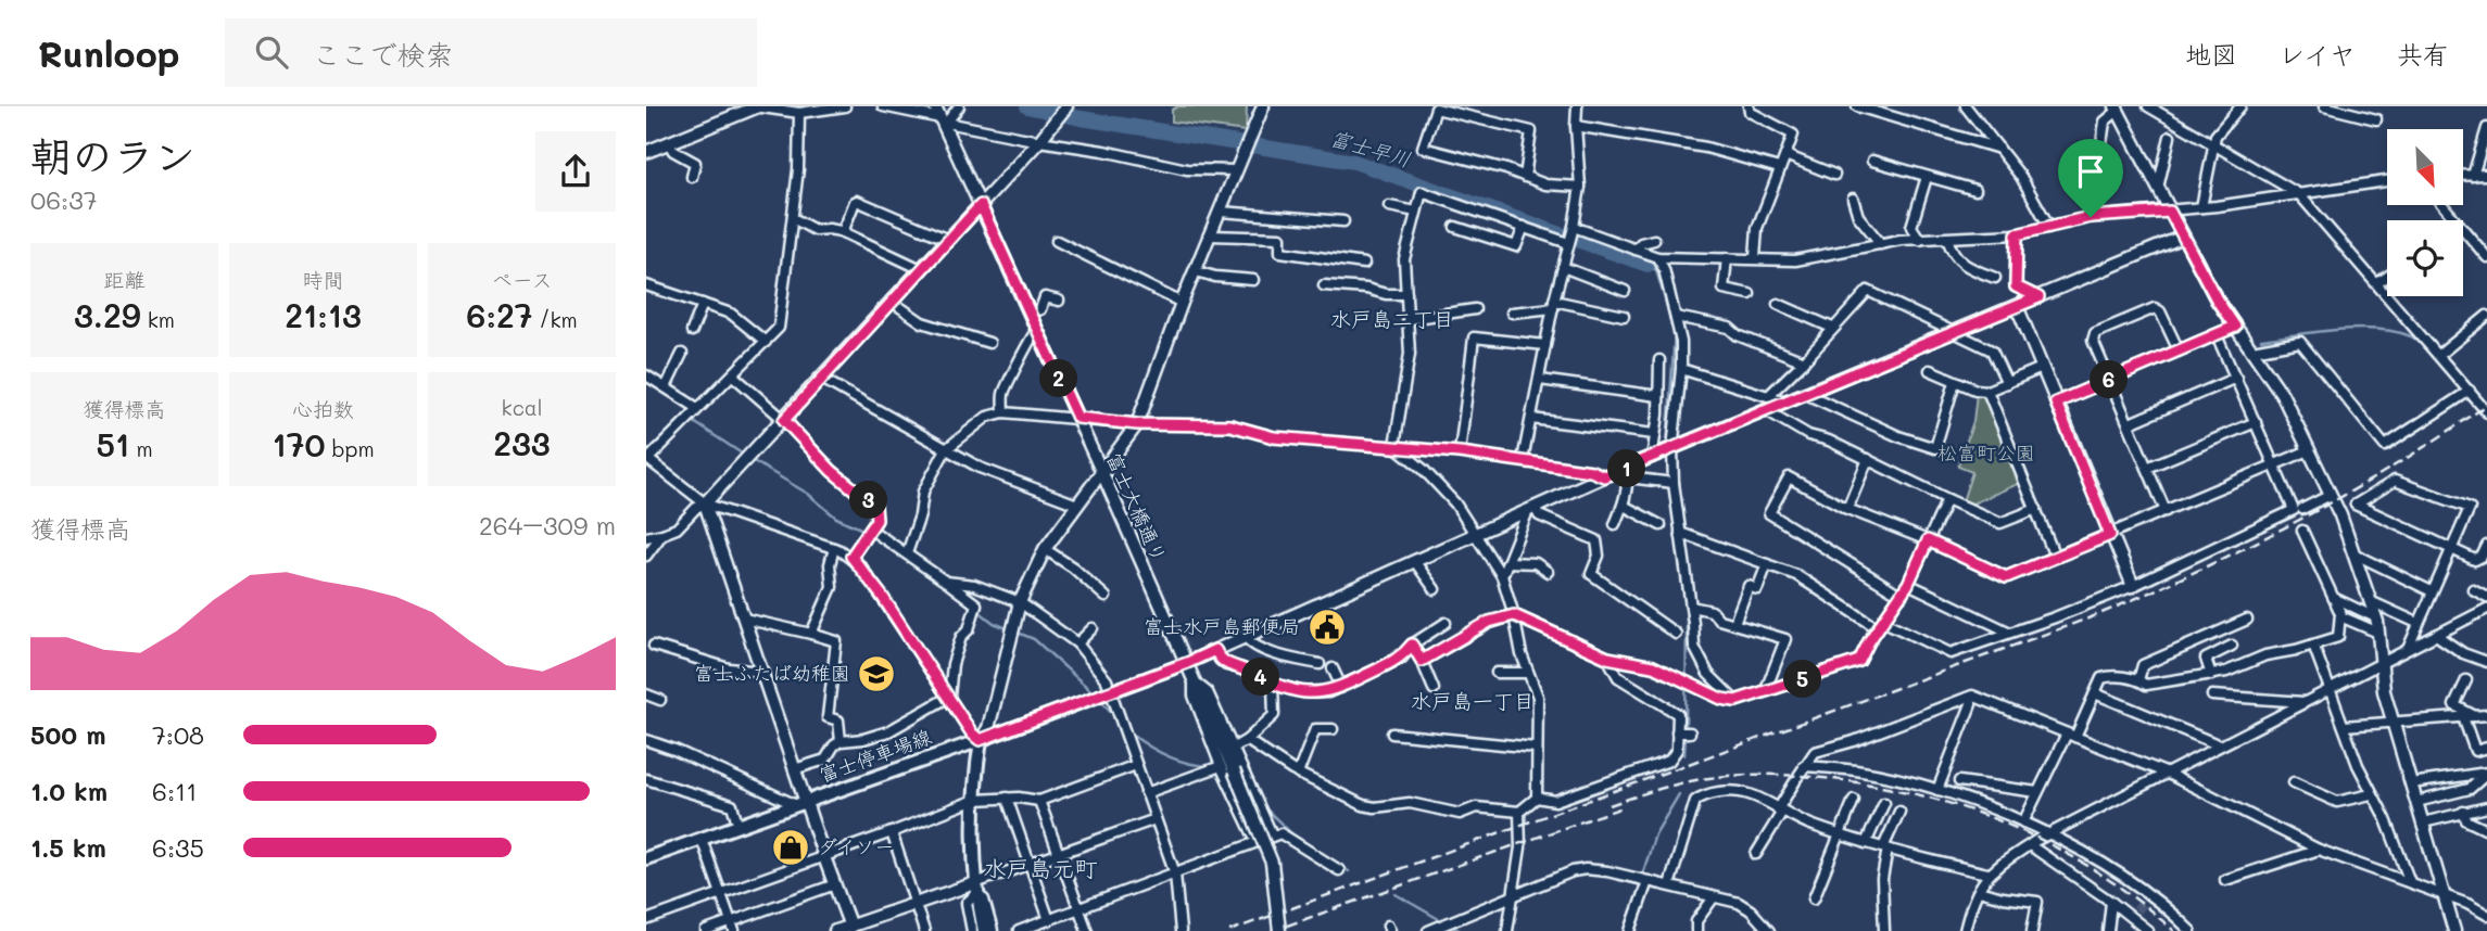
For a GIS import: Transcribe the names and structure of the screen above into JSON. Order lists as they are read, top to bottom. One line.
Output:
{"streets":{"main road":["富士停車場線"],"street":["富士大橋通り"]},"districts":["水戸島二丁目","水戸島一丁目","水戸島元町"],"water":["富士早川"],"parks":["松富町公園"],"places":{"public building":["富士水戸島郵便局"],"school or university":["富士ふたば幼稚園"],"shop":["ダイソー"]},"north":"bottom right","page":{"header":"Runloop","search":"ここで検索","nav":["地図","レイヤ","共有"],"heading":["朝のラン","06:37"],"stats":[["距離","3.29 km"],["時間","21:13"],["ペース","6:27 /km"],["獲得標高","51 m"],["心拍数","170 bpm"],["kcal","233"]],"pins":["2","6","1","3","4","5"],"chart":["獲得標高","264–309 m"],"list":[{"name":"500 m","note":"7:08"},{"name":"1.0 km","note":"6:11"},{"name":"1.5 km","note":"6:35"}]}}
